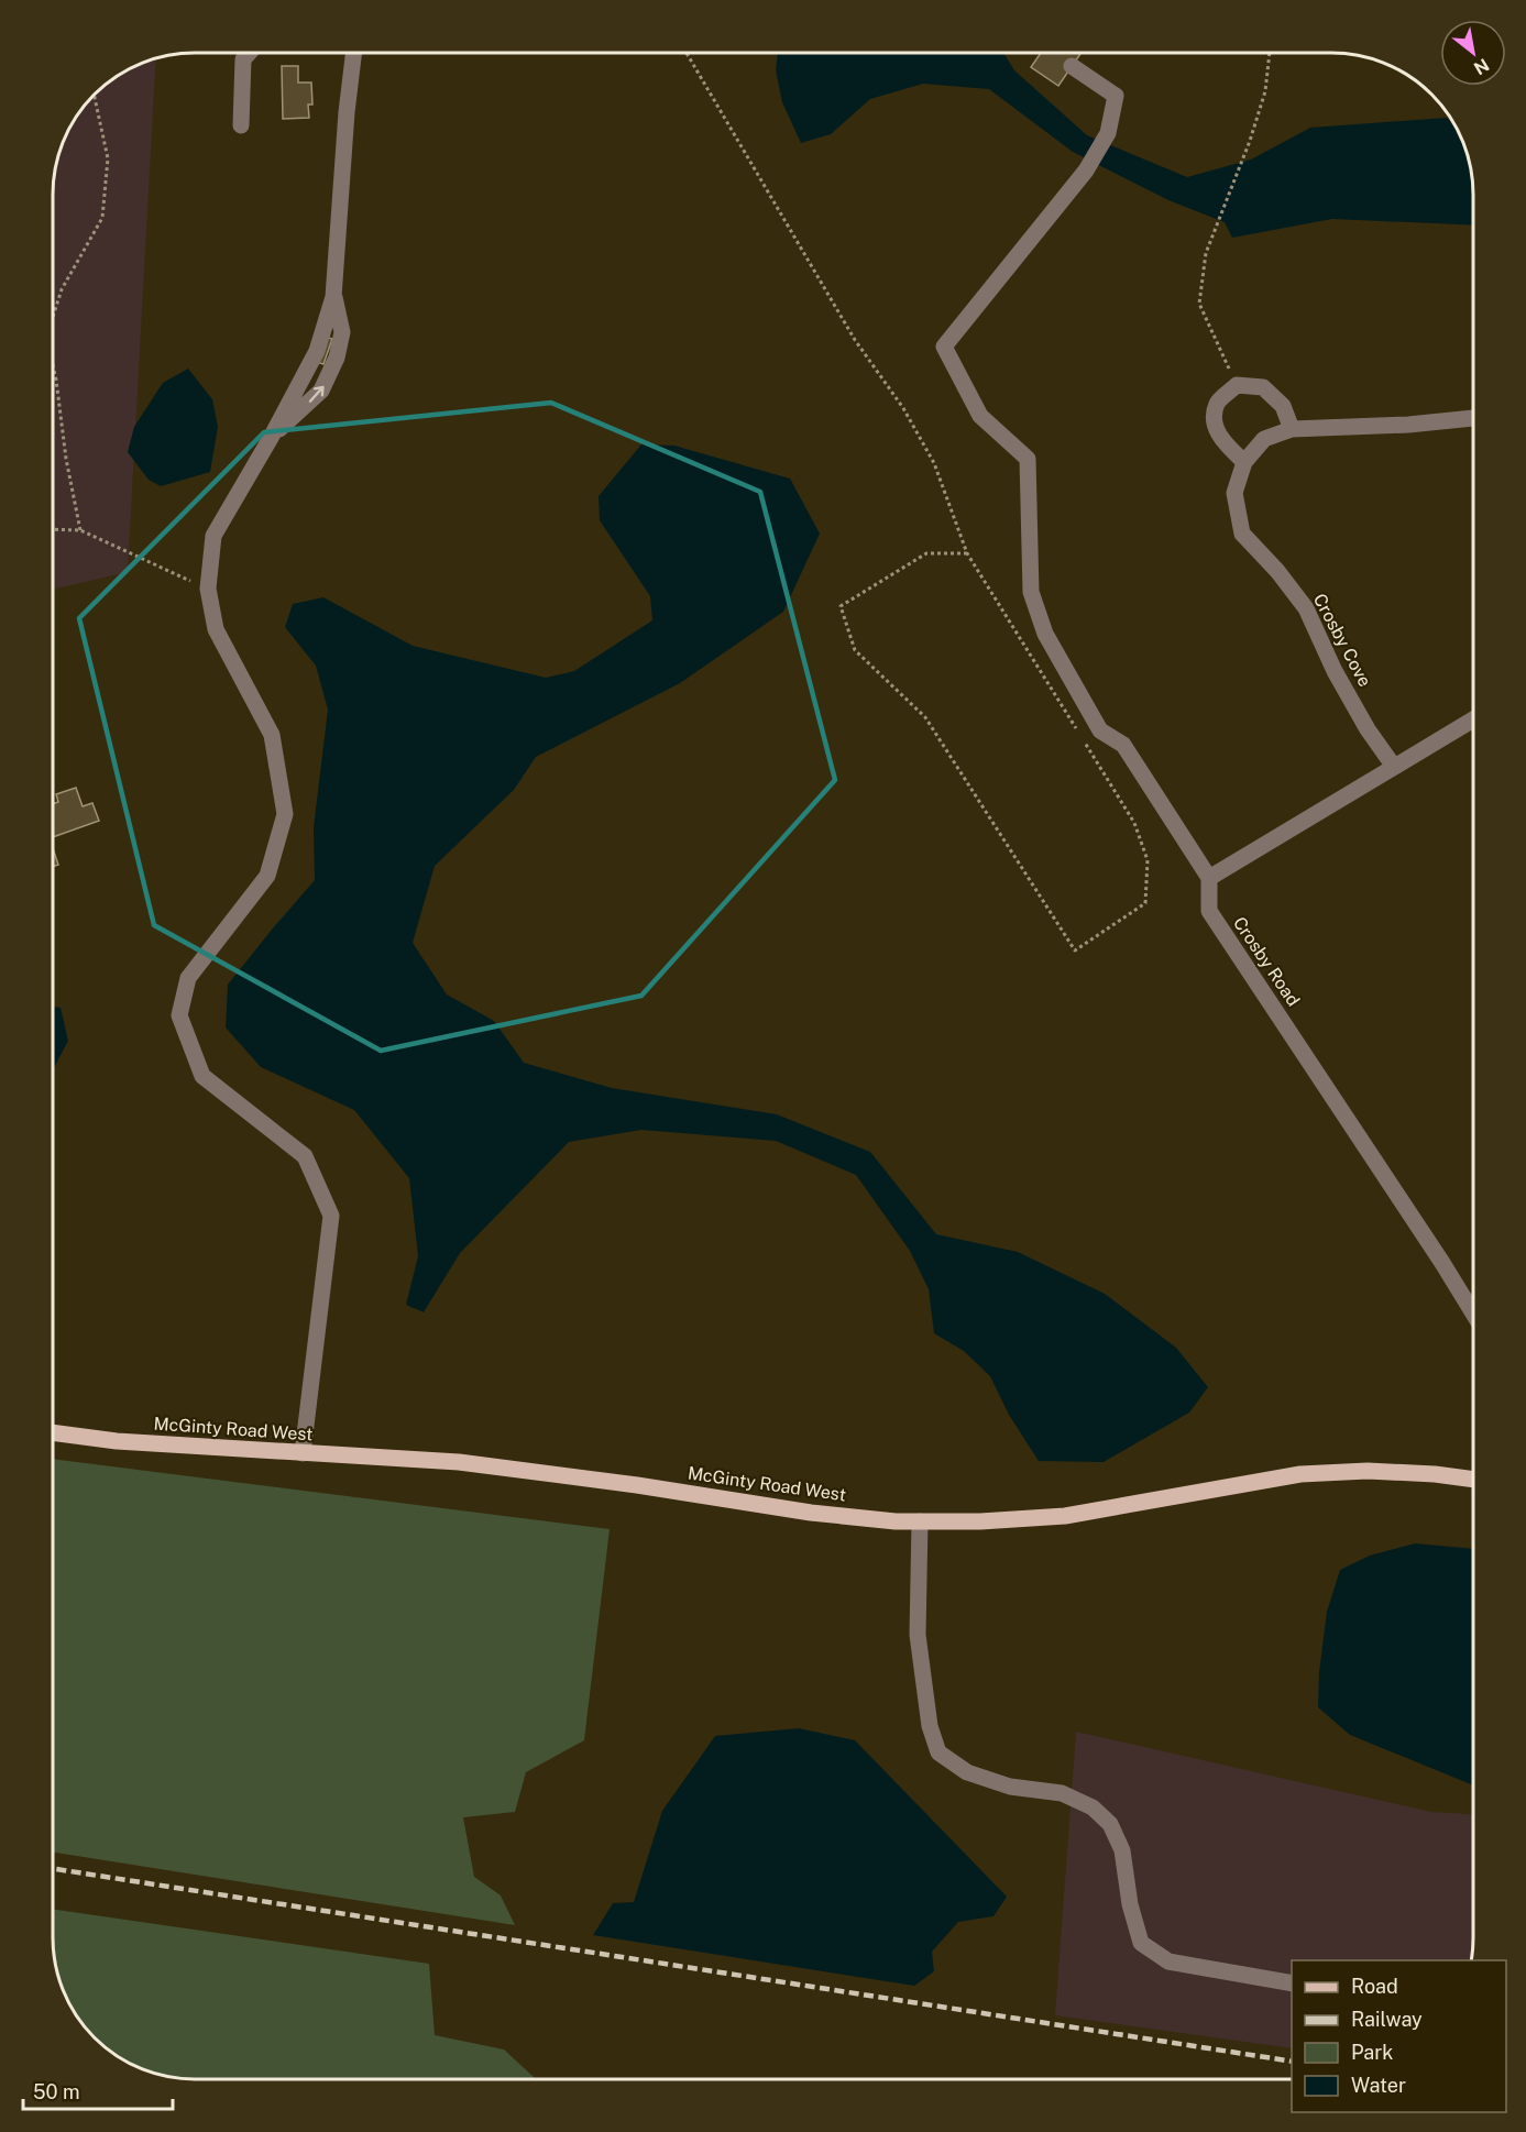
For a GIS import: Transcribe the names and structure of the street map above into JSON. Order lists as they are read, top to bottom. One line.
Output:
{"streets":{"main road":["McGinty Road West"],"street":["Crosby Cove","Crosby Road"]},"legend":["Road","Railway","Park","Water"],"scale_bar":"50 m","north":"bottom right"}
